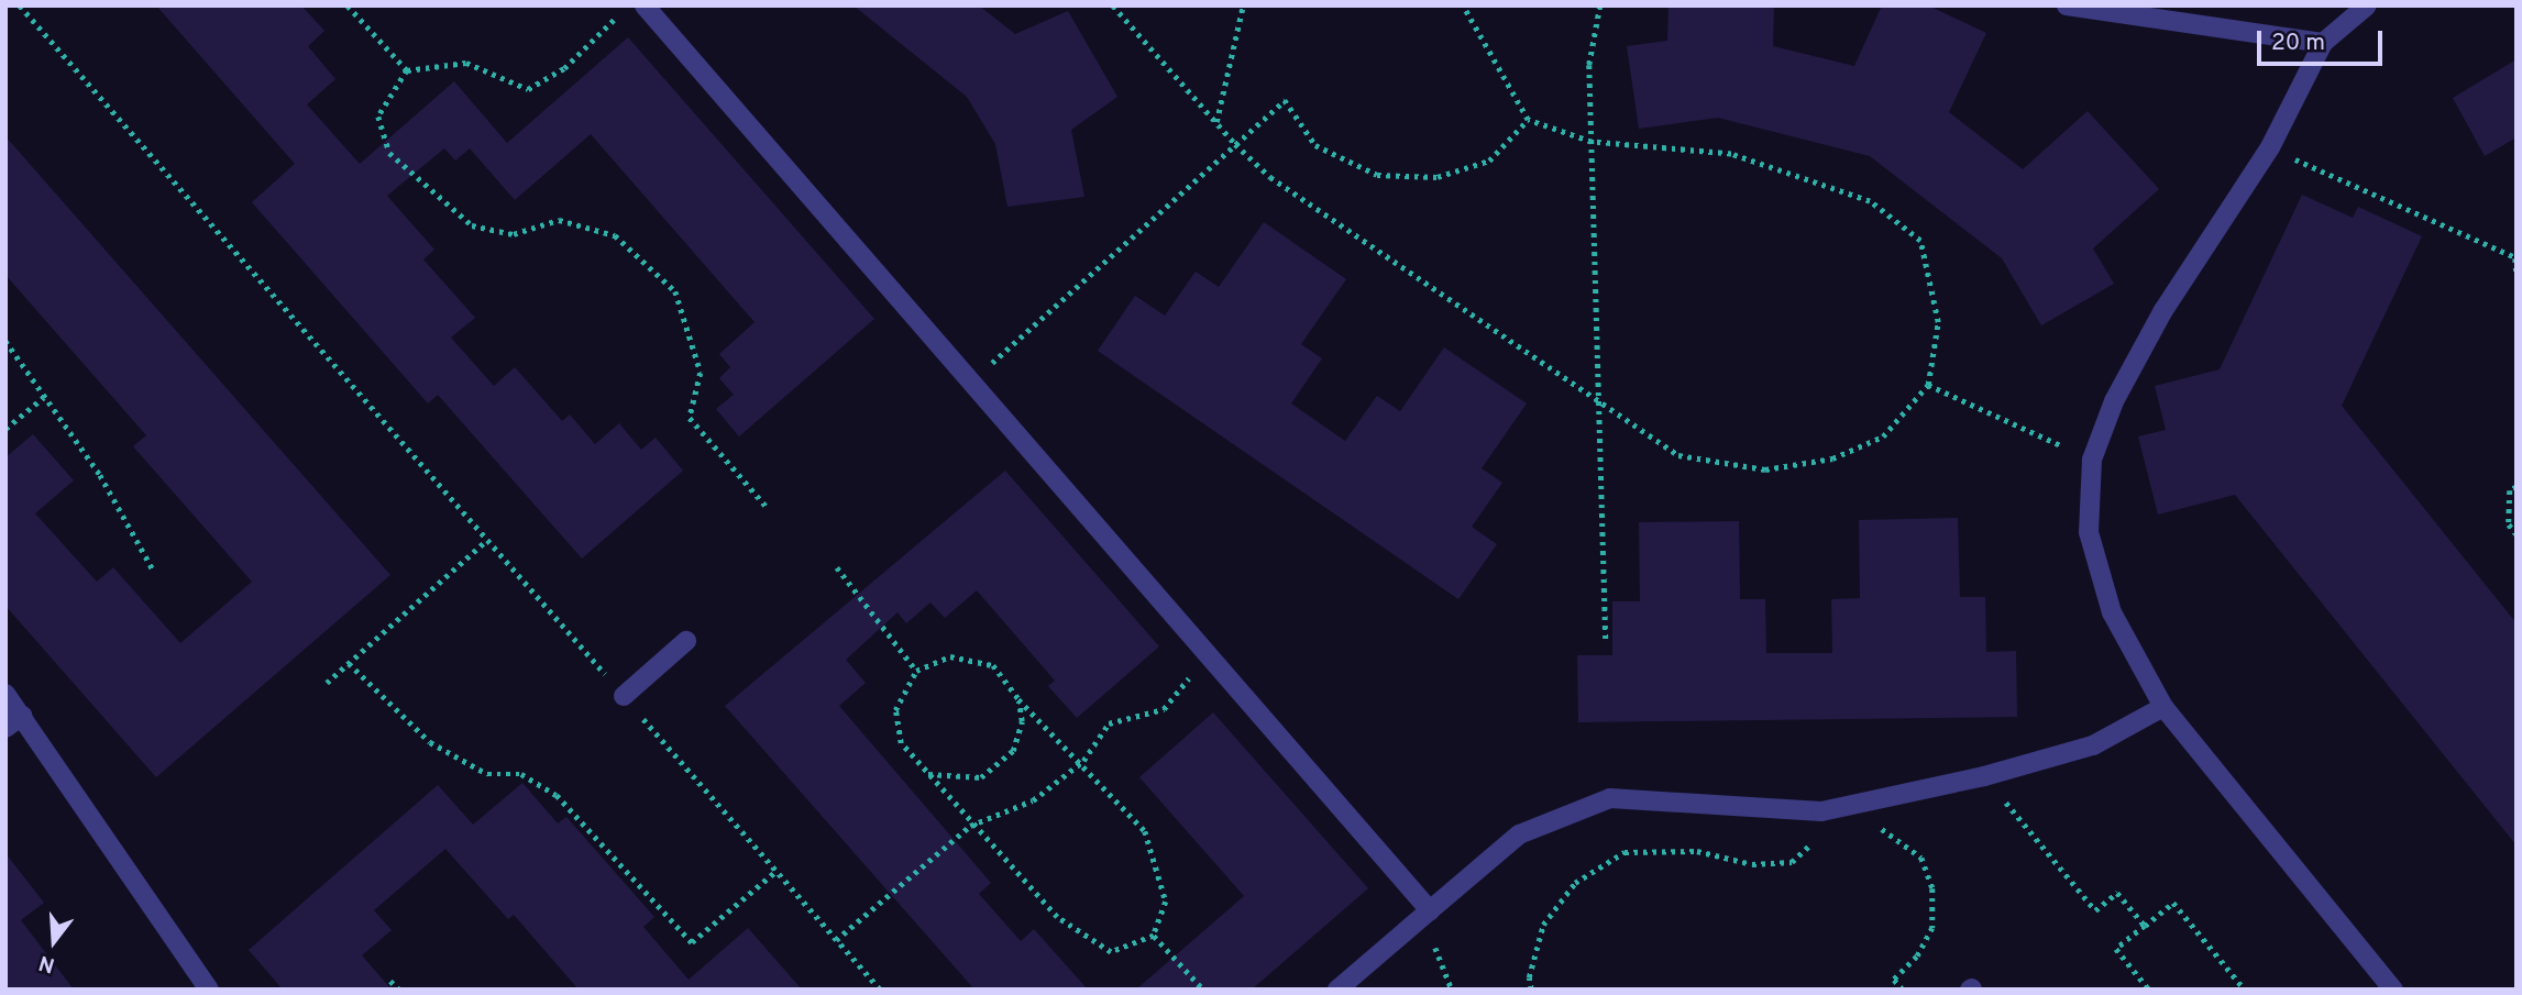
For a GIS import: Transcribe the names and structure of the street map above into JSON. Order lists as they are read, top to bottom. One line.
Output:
{"scale_bar":"20 m","north":"bottom"}
